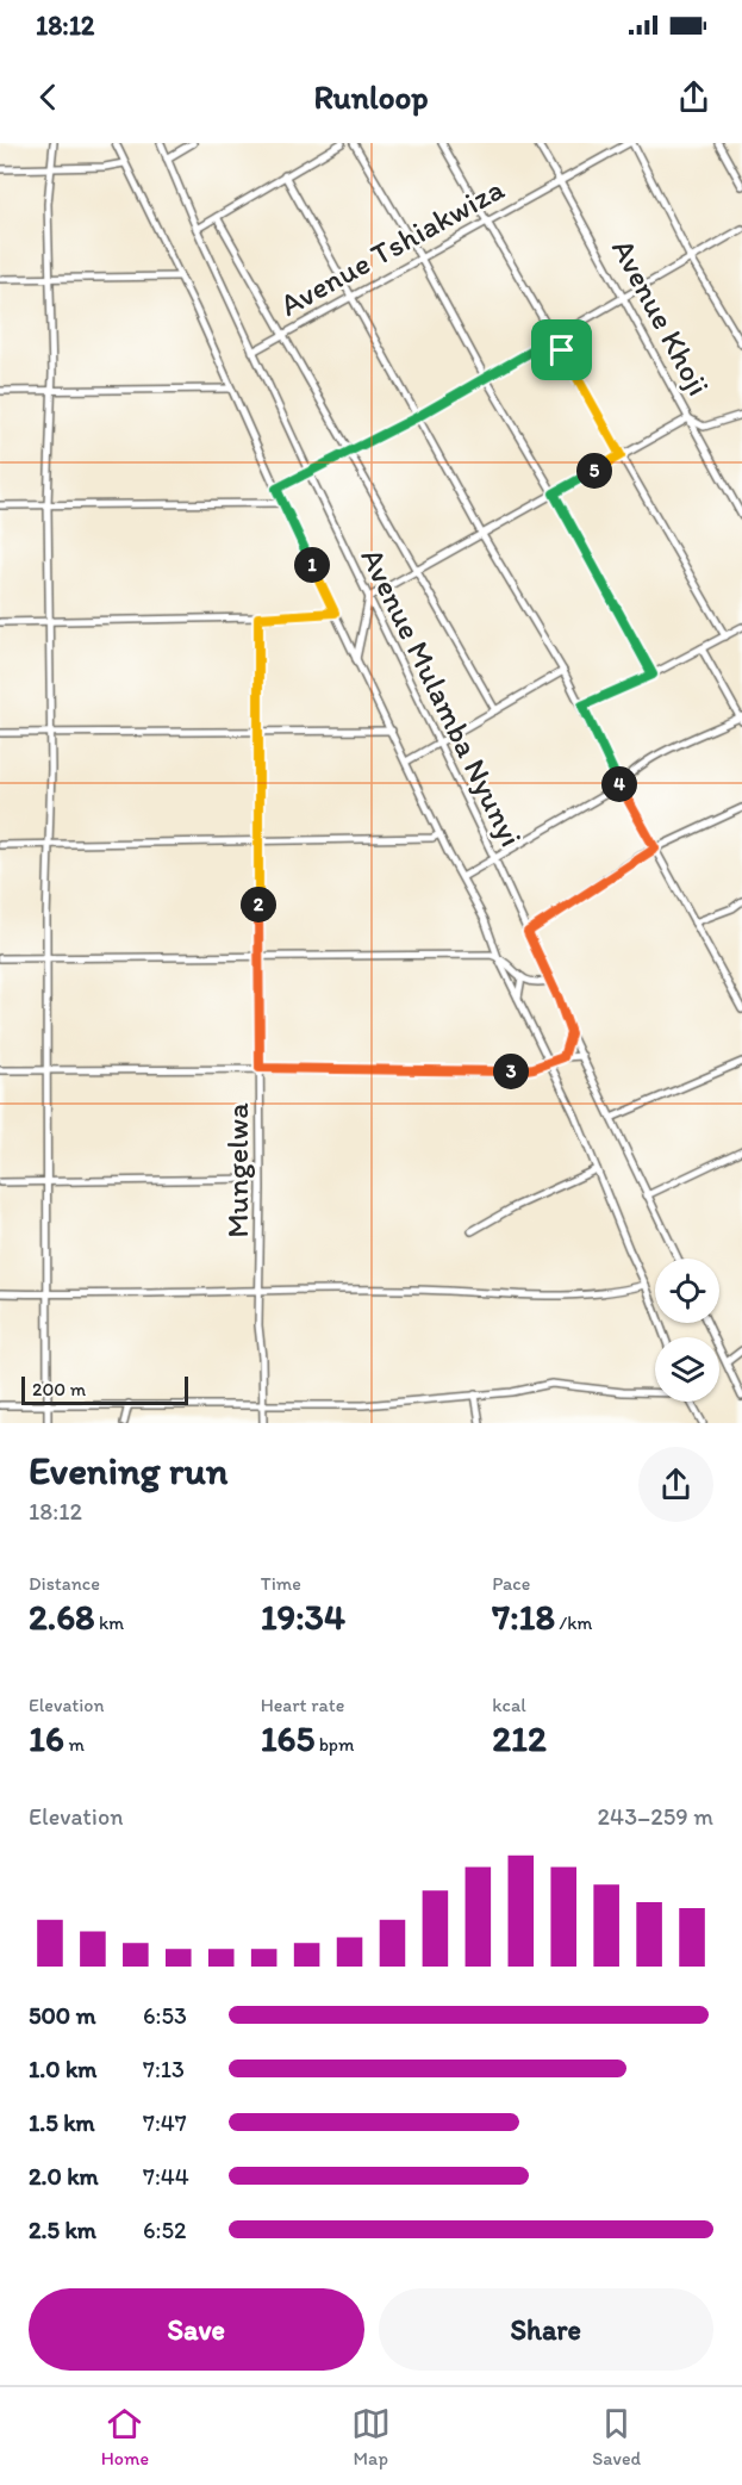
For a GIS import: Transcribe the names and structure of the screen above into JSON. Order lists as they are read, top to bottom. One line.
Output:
{"streets":{"street":["Avenue Tshiakwiza","Avenue Khoji","Avenue Mulamba Nyunyi","Mungelwa"]},"crossings":[["Avenue Tshiakwiza","Avenue Khoji"],["Avenue Tshiakwiza","Avenue Mulamba Nyunyi"]],"scale_bar":"200 m","page":{"status":"18:12","header":"Runloop","pins":["5","1","4","2","3"],"scale":"200 m","heading":["Evening run","18:12"],"stats":[["Distance","2.68 km"],["Time","19:34"],["Pace","7:18 /km"],["Elevation","16 m"],["Heart rate","165 bpm"],["kcal","212"]],"chart":["Elevation","243–259 m"],"list":[{"name":"500 m","note":"6:53"},{"name":"1.0 km","note":"7:13"},{"name":"1.5 km","note":"7:47"},{"name":"2.0 km","note":"7:44"},{"name":"2.5 km","note":"6:52"}],"buttons":["Save","Share"],"tabs":["Home","Map","Saved"]}}
